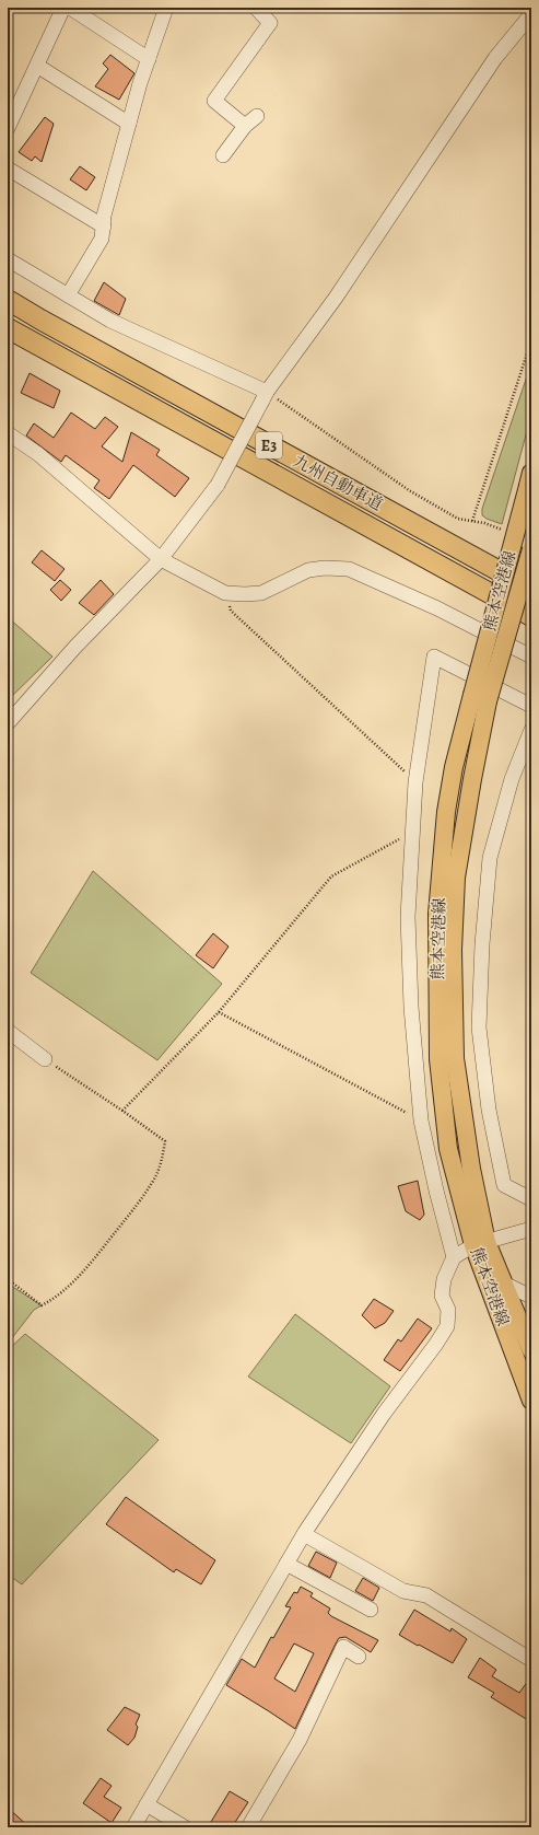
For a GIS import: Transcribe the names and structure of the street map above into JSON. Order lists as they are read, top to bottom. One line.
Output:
{"streets":{"highway":["E3","九州自動車道"],"main road":["熊本空港線"]}}
